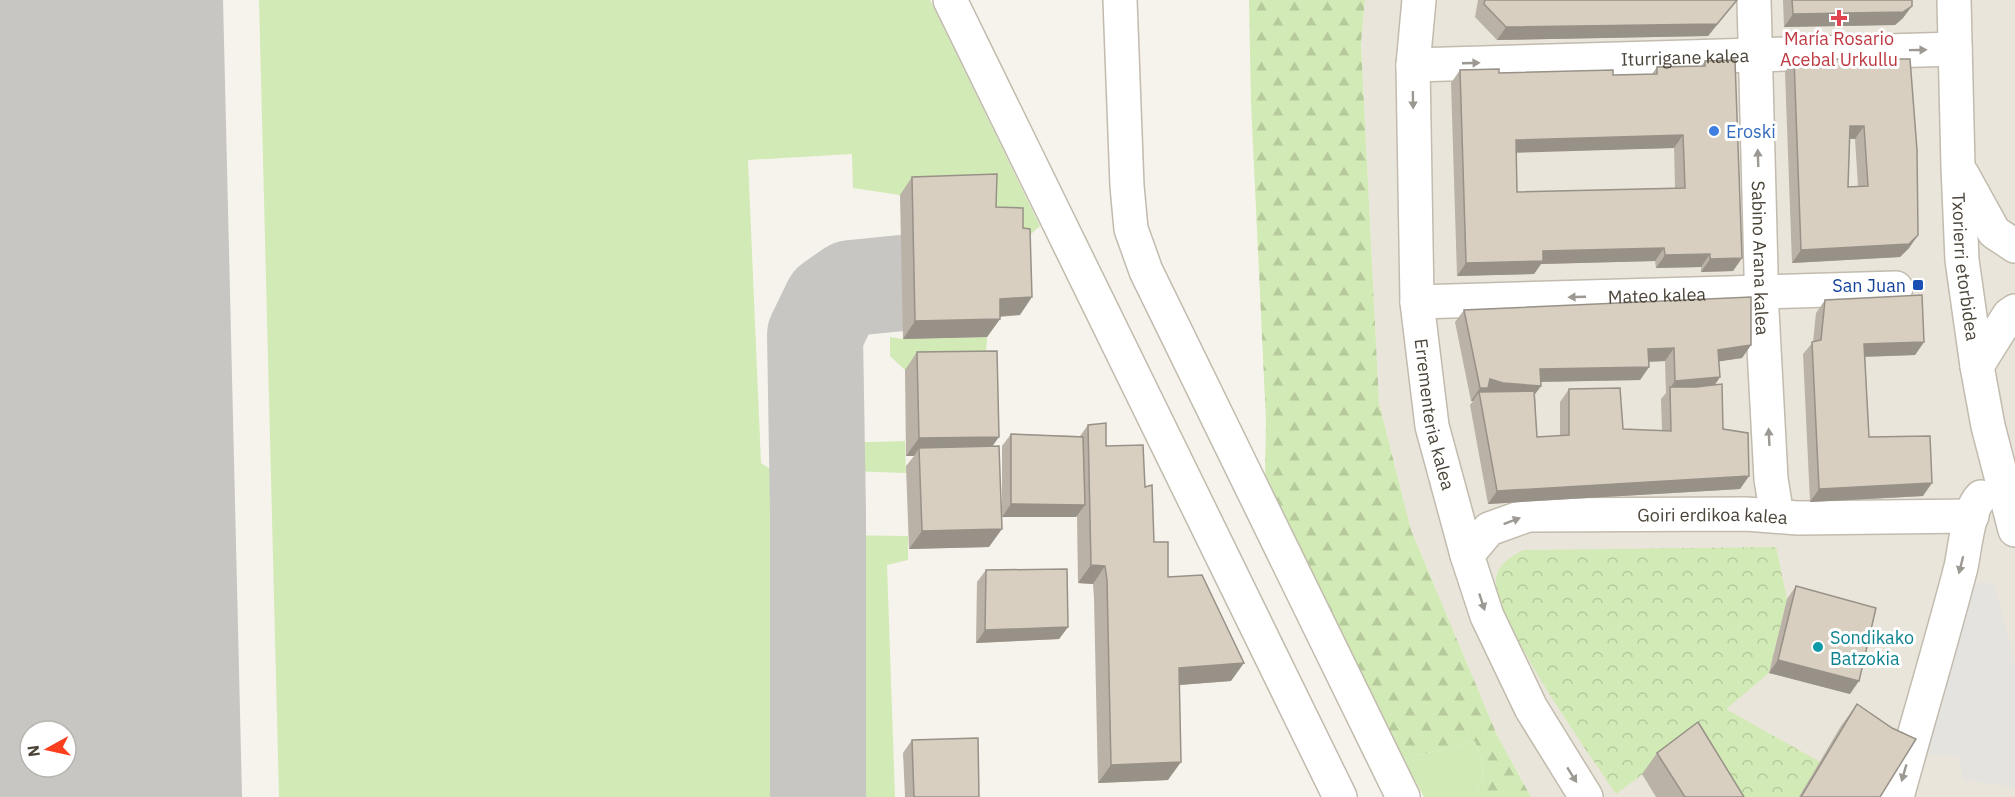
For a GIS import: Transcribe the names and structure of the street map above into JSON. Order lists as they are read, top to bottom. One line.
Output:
{"streets":{"street":["Iturrigane kalea","Sabino Arana kalea","Txorierri etorbidea","Mateo kalea","Errementeria kalea","Goiri erdikoa kalea"]},"crossings":[["Iturrigane kalea","Sabino Arana kalea"],["Iturrigane kalea","Txorierri etorbidea"],["Iturrigane kalea","Errementeria kalea"],["Sabino Arana kalea","Mateo kalea"],["Sabino Arana kalea","Goiri erdikoa kalea"],["Mateo kalea","Errementeria kalea"],["Errementeria kalea","Goiri erdikoa kalea"]],"one_way":["Iturrigane kalea","Sabino Arana kalea","Mateo kalea","Goiri erdikoa kalea"],"places":{"health":["María Rosario Acebal Urkullu"],"other":["Eroski","Sondikako Batzokia"],"transit":["San Juan"]},"north":"left"}
